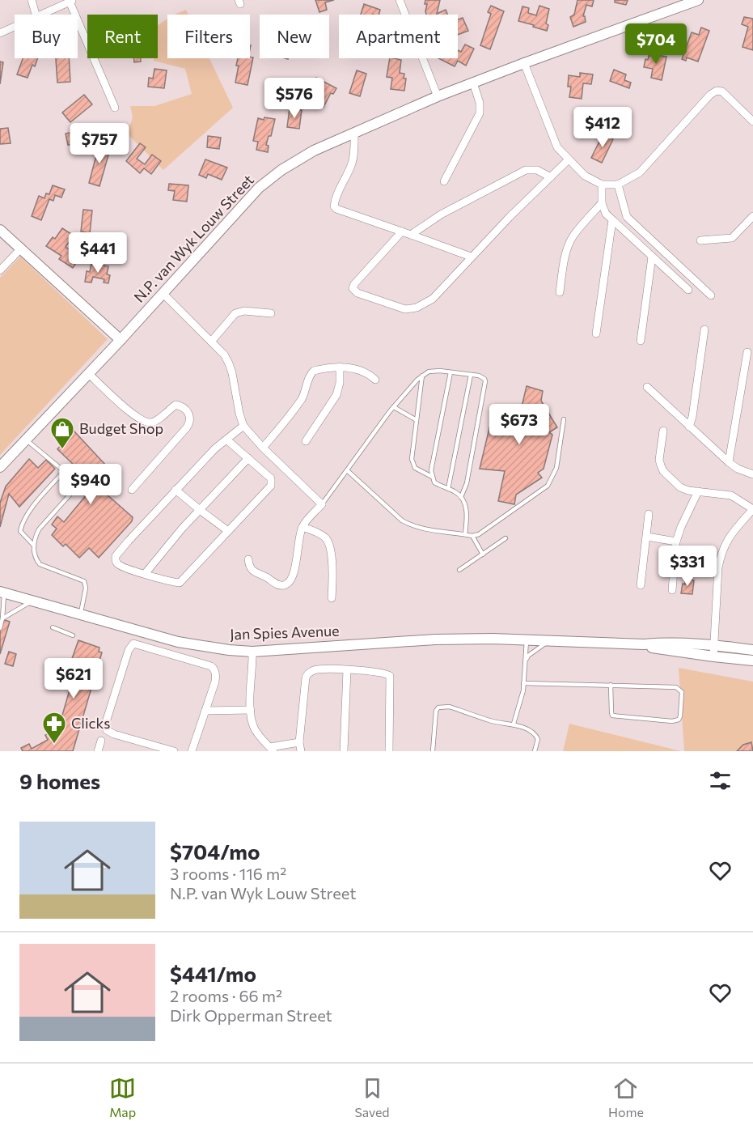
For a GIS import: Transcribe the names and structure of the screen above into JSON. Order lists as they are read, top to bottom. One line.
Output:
{"streets":{"street":["N.P. van Wyk Louw Street","Jan Spies Avenue"]},"places":{"shop":["Budget Shop"],"pharmacy":["Clicks"]},"page":{"chip":["Buy","Rent","Filters","New","Apartment"],"price":["$704","$576","$412","$757","$441","$673","$940","$331","$621"],"heading":"9 homes","list":[{"name":"$704/mo","note":"3 rooms · 116 m² · N.P. van Wyk Louw Street"},{"name":"$441/mo","note":"2 rooms · 66 m² · Dirk Opperman Street"}],"tabs":["Map","Saved","Home"]}}
